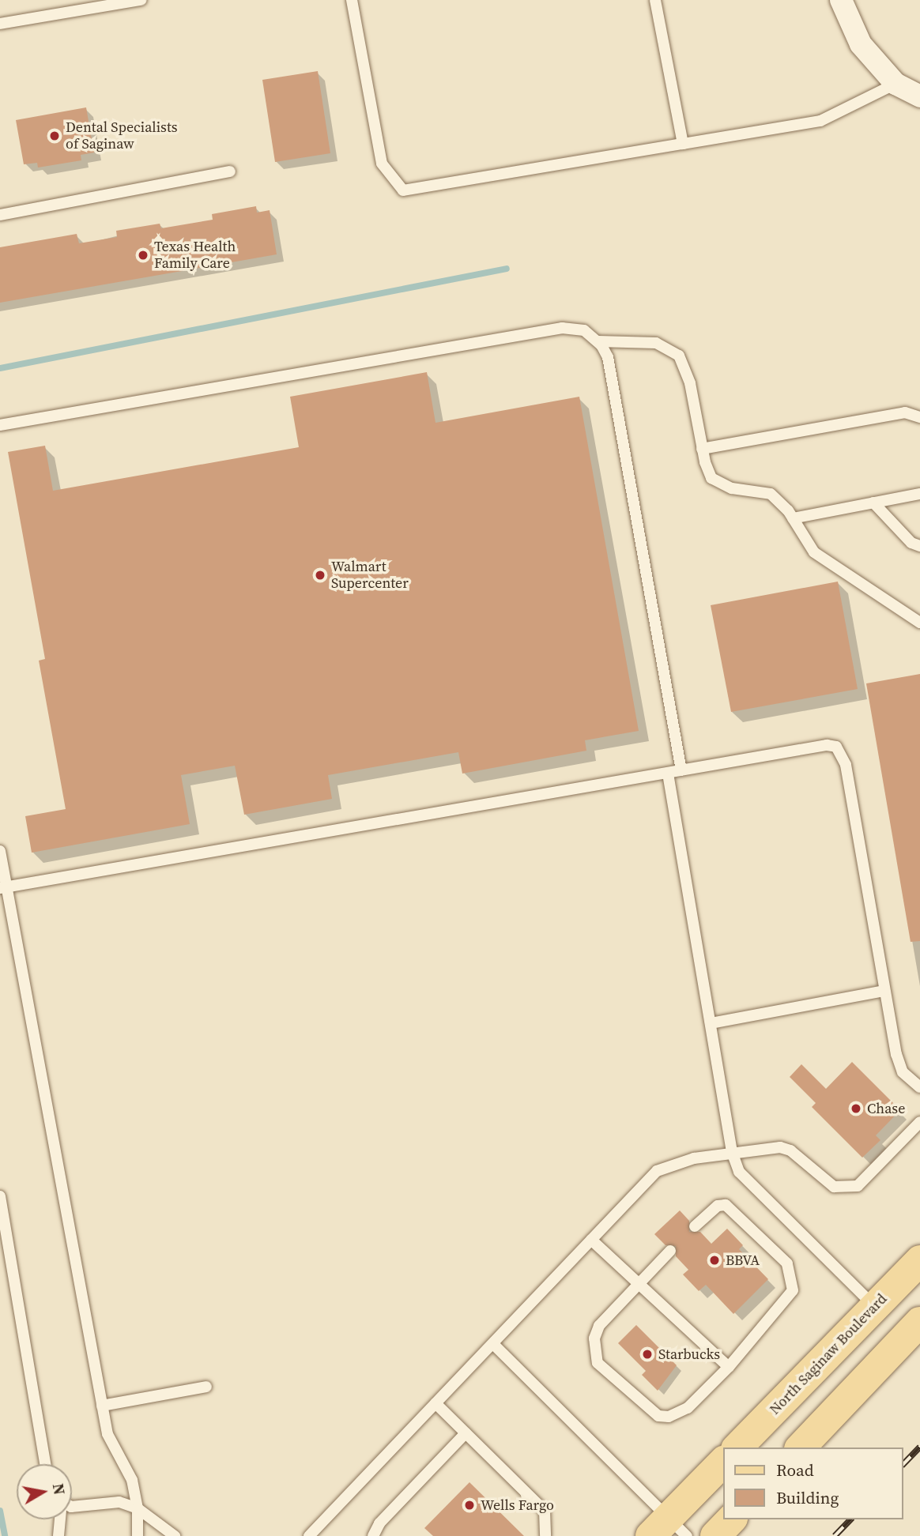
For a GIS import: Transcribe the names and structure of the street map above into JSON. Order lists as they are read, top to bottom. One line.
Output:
{"streets":{"main road":["North Saginaw Boulevard"]},"places":["Dental Specialists of Saginaw","Texas Health Family Care","Walmart Supercenter","Chase","BBVA","Starbucks","Wells Fargo"],"legend":["Road","Building"],"north":"right"}
